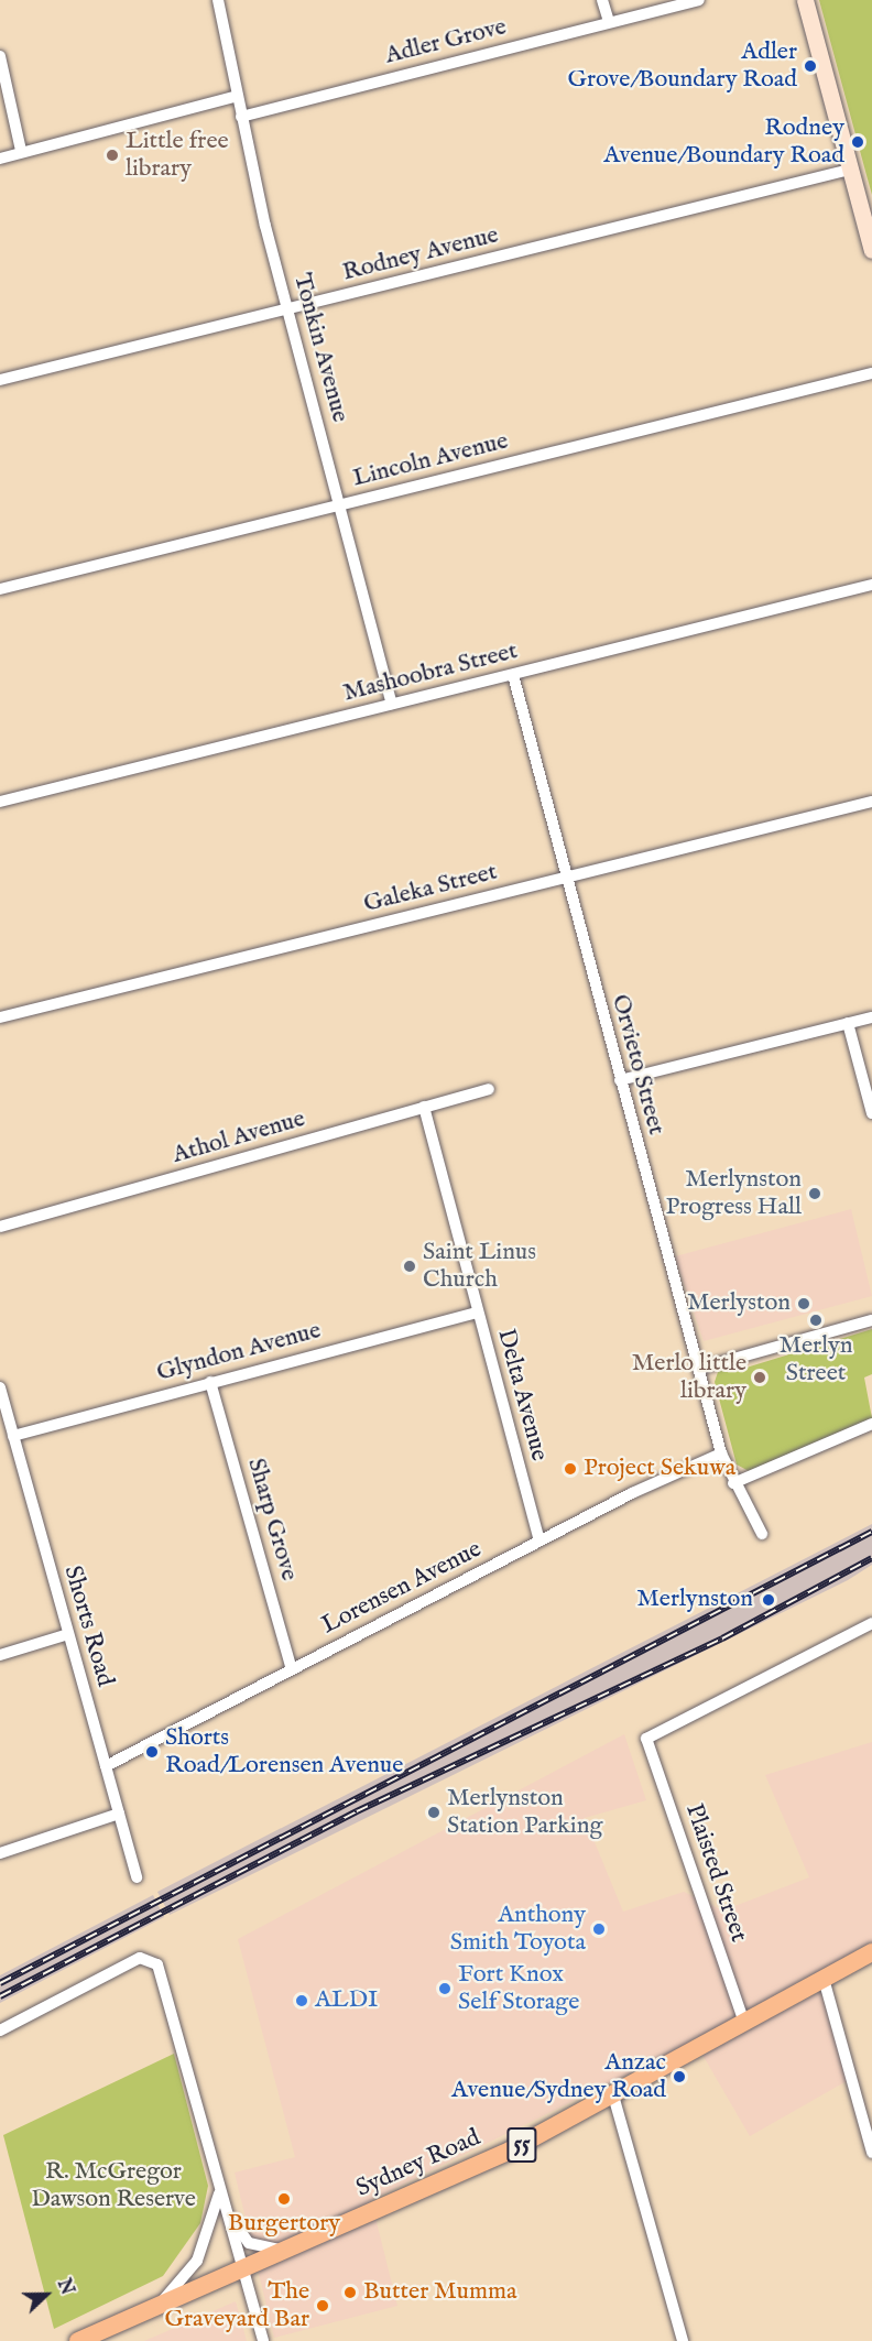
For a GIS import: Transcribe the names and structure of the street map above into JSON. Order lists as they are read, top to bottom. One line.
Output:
{"streets":{"highway":["55","Sydney Road"],"street":["Adler Grove","Rodney Avenue","Tonkin Avenue","Lincoln Avenue","Mashoobra Street","Galeka Street","Orvieto Street","Athol Avenue","Glyndon Avenue","Delta Avenue","Sharp Grove","Lorensen Avenue","Shorts Road","Plaisted Street"]},"crossings":[["Adler Grove","Tonkin Avenue"],["Rodney Avenue","Tonkin Avenue"],["Tonkin Avenue","Lincoln Avenue"],["Tonkin Avenue","Mashoobra Street"],["Mashoobra Street","Orvieto Street"],["Galeka Street","Orvieto Street"],["Orvieto Street","Lorensen Avenue"],["Athol Avenue","Delta Avenue"],["Glyndon Avenue","Delta Avenue"],["Glyndon Avenue","Sharp Grove"],["Glyndon Avenue","Shorts Road"],["Delta Avenue","Lorensen Avenue"],["Sharp Grove","Lorensen Avenue"],["Lorensen Avenue","Shorts Road"],["Plaisted Street","Sydney Road"]],"parks":["R. McGregor Dawson Reserve"],"places":["Adler Grove/Boundary Road","Rodney Avenue/Boundary Road","Little free library","Merlynston Progress Hall","Saint Linus Church","Merlyston","Merlyn Street","Merlo little library","Project Sekuwa","Merlynston","Shorts Road/Lorensen Avenue","Merlynston Station Parking","Anthony Smith Toyota","Fort Knox Self Storage","ALDI","Anzac Avenue/Sydney Road","Burgertory","Butter Mumma","The Graveyard Bar"],"north":"right"}
